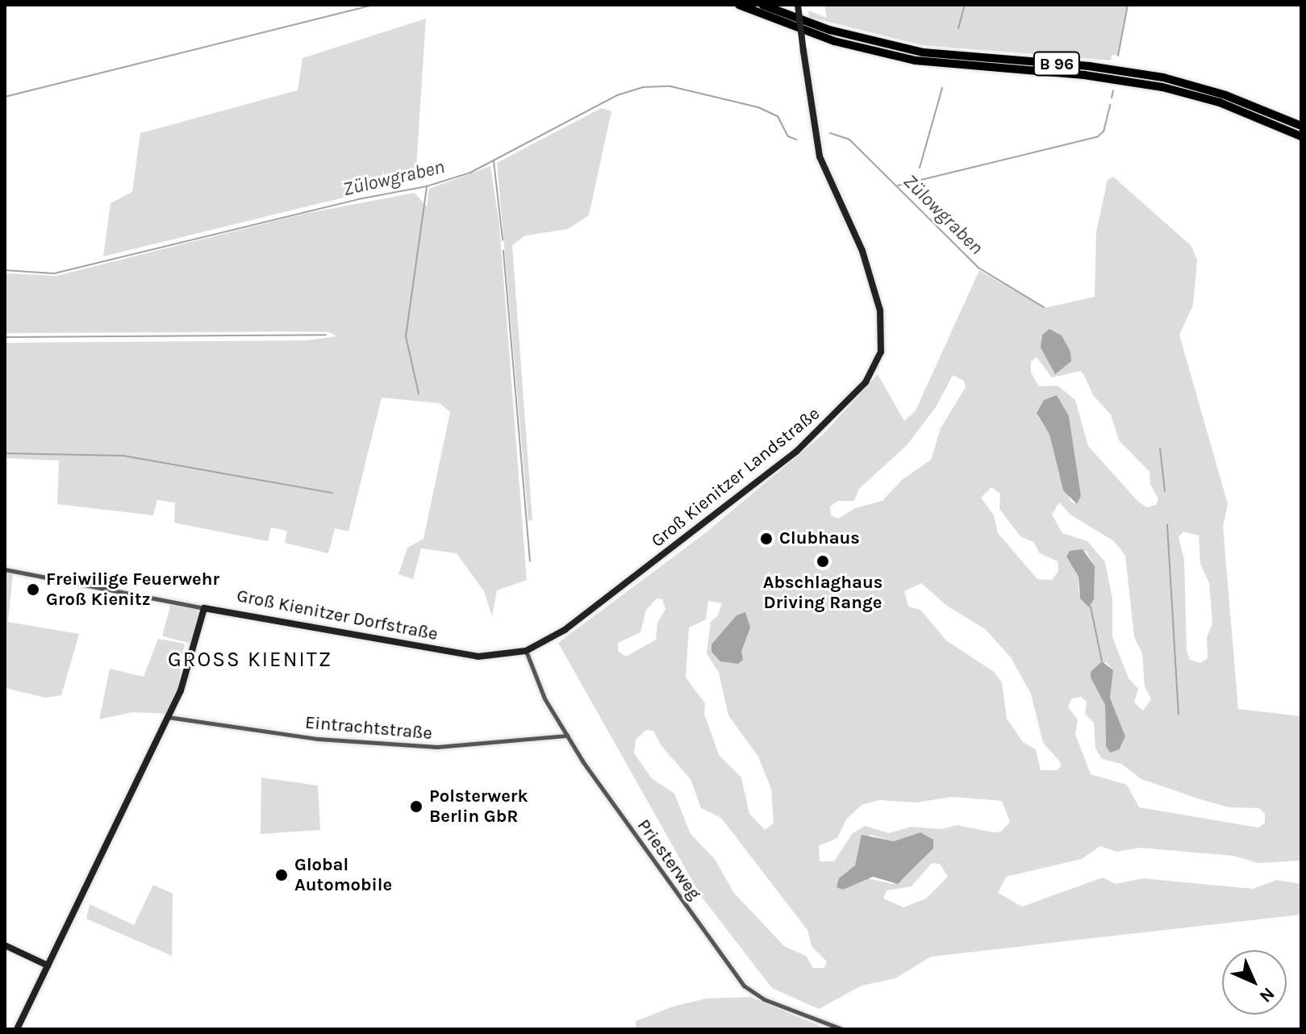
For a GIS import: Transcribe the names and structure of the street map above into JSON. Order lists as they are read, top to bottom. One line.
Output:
{"streets":{"highway":["B 96"],"main road":["Groß Kienitzer Landstraße","Groß Kienitzer Dorfstraße"],"street":["Eintrachtstraße","Priesterweg"]},"crossings":[["Groß Kienitzer Landstraße","Groß Kienitzer Dorfstraße"],["Groß Kienitzer Dorfstraße","Priesterweg"],["Eintrachtstraße","Priesterweg"]],"districts":["GROSS KIENITZ"],"water":["Zülowgraben"],"places":["Clubhaus","Abschlaghaus Driving Range","Freiwilige Feuerwehr Groß Kienitz","Polsterwerk Berlin GbR","Global Automobile"],"north":"bottom right"}
